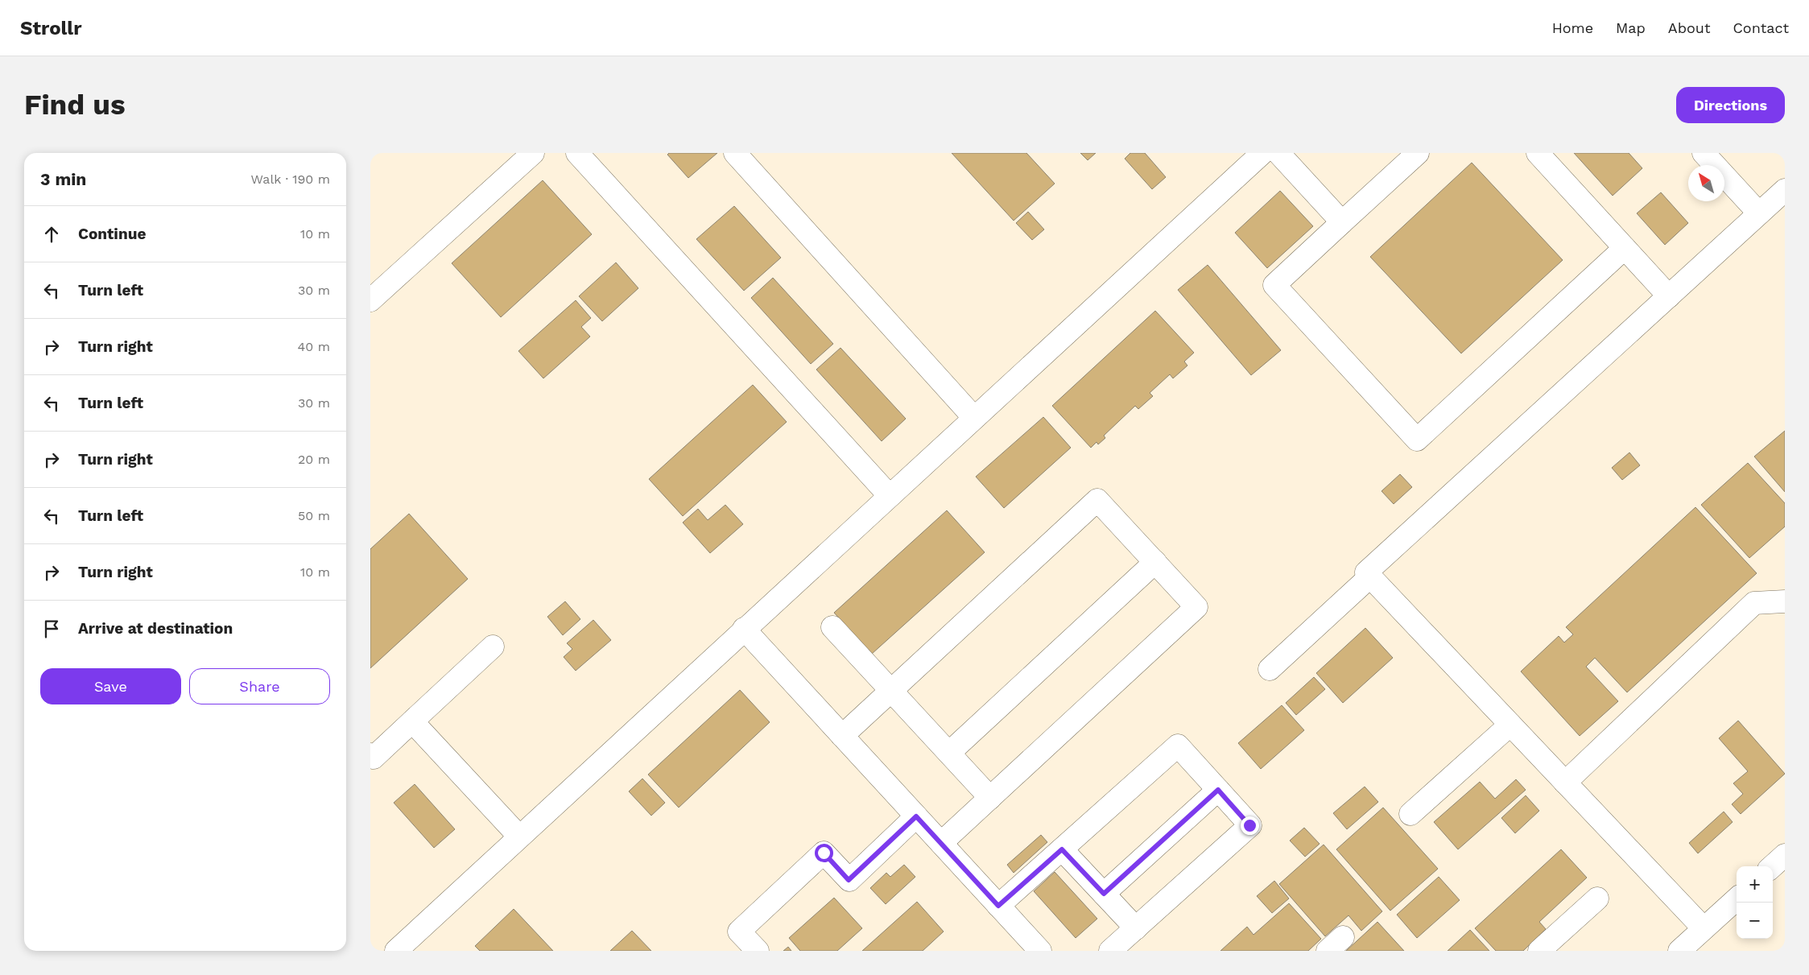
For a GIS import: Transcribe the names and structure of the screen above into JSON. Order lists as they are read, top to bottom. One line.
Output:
{"north":"top left","page":{"header":"Strollr","nav":["Home","Map","About","Contact"],"buttons":["Directions",["Save","Share"]],"title":"Find us","heading":["3 min","Walk · 190 m"],"list":[["Continue","10 m"],["Turn left","30 m"],["Turn right","40 m"],["Turn left","30 m"],["Turn right","20 m"],["Turn left","50 m"],["Turn right","10 m"],"Arrive at destination"],"map_buttons":["+","−"]}}
